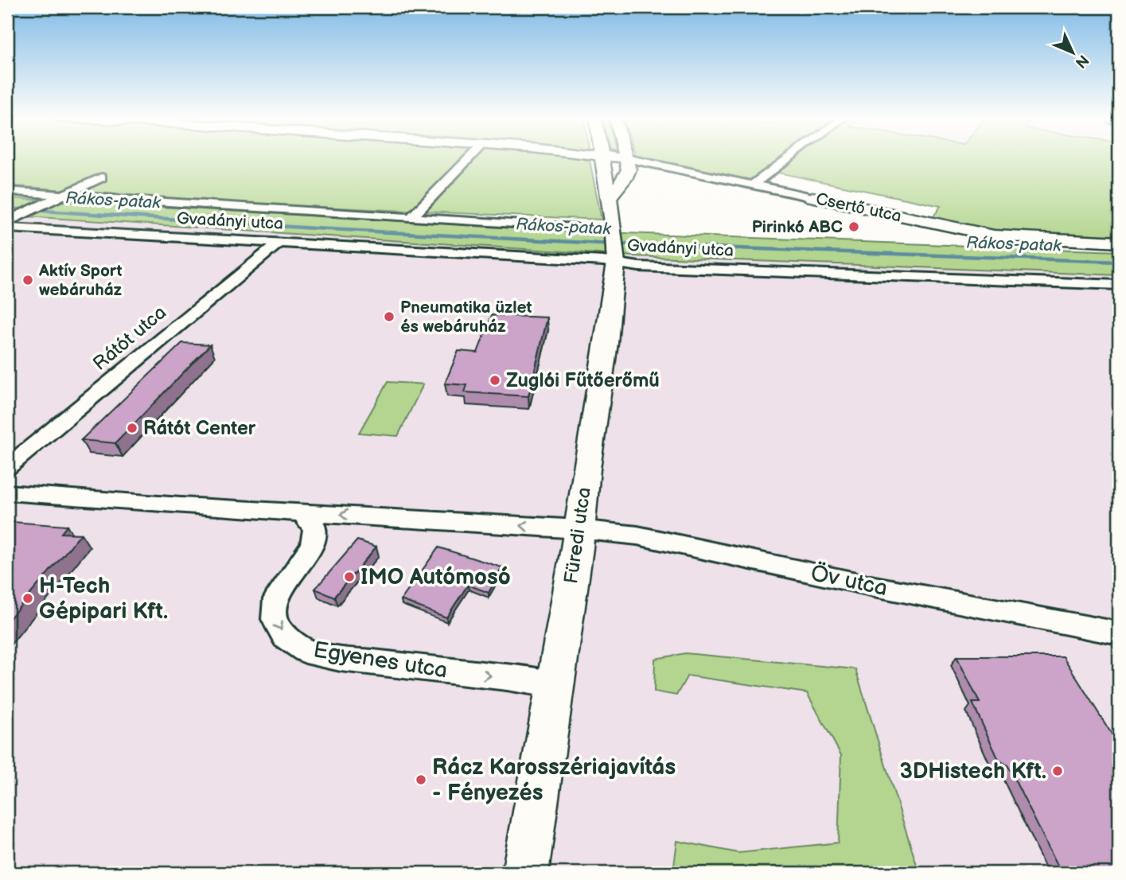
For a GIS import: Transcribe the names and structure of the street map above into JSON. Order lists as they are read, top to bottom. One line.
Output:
{"streets":{"main road":["Csertő utca","Füredi utca"],"street":["Gvadányi utca","Rátót utca","Öv utca","Egyenes utca"]},"crossings":[["Gvadányi utca","Rátót utca"],["Gvadányi utca","Füredi utca"],["Füredi utca","Öv utca"],["Füredi utca","Egyenes utca"]],"water":["Rákos-patak"],"places":["Pirinkó ABC","Aktív Sport webáruház","Pneumatika üzlet és webáruház","Zuglói Fűtőerőmű","Rátót Center","IMO Autómosó","H-Tech Gépipari Kft.","3DHistech Kft.","Rácz Karosszériajavítás - Fényezés"],"north":"bottom right"}
